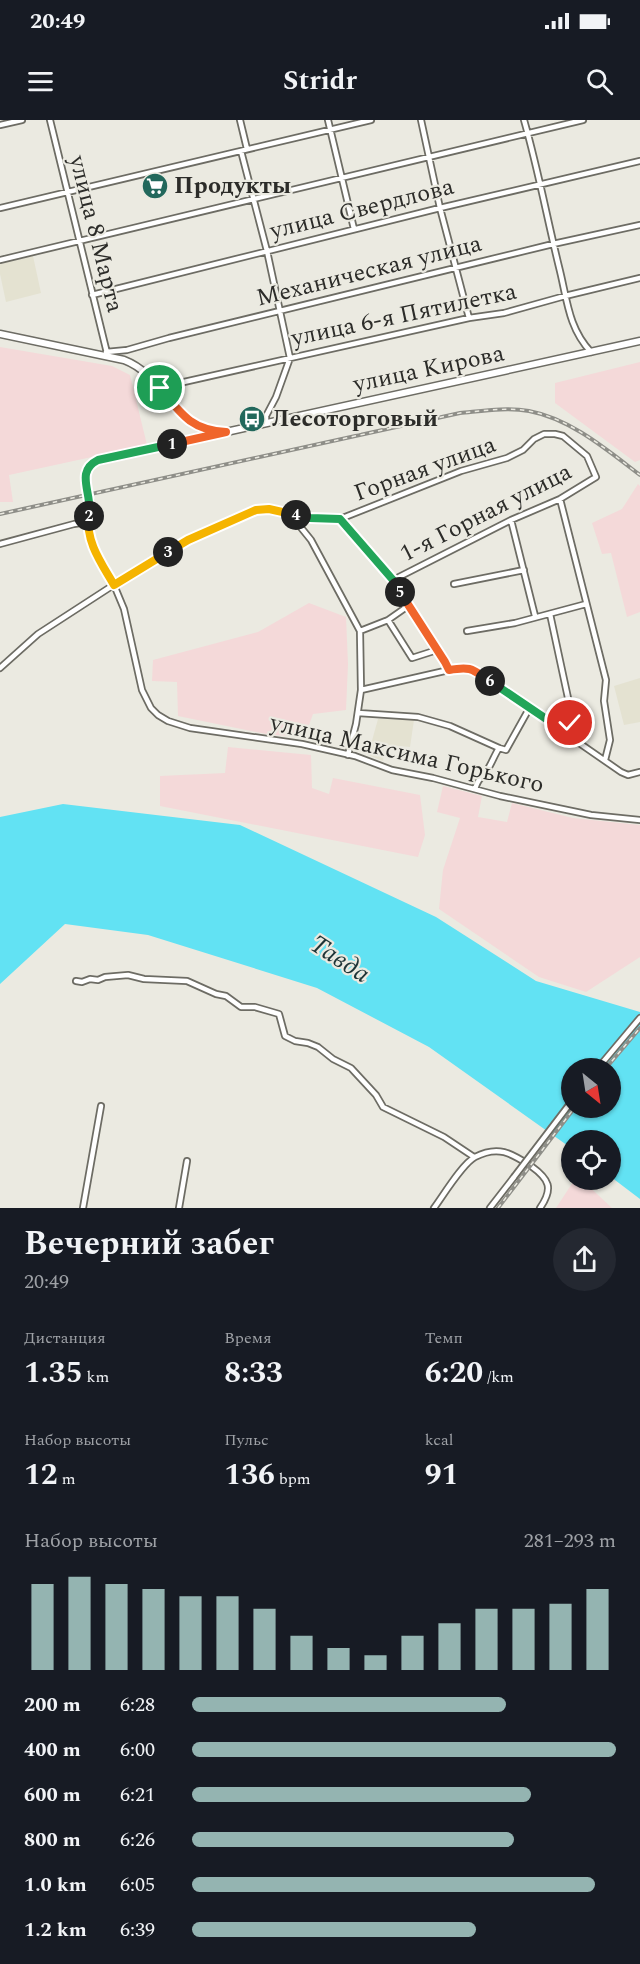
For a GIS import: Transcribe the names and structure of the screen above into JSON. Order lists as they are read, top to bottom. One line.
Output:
{"streets":{"main road":["Механическая улица","улица Кирова"],"street":["улица Свердлова","улица 8 Марта","улица 6-я Пятилетка","Горная улица","1-я Горная улица","улица Максима Горького"]},"crossings":[["улица Свердлова","улица 8 Марта"],["улица 8 Марта","Механическая улица"],["улица 8 Марта","улица Кирова"],["Механическая улица","улица Кирова"],["улица Кирова","улица Максима Горького"],["Горная улица","1-я Горная улица"],["Горная улица","улица Максима Горького"]],"water":["Тавда"],"places":{"supermarket":["Продукты"],"bus stop":["Лесоторговый"]},"north":"bottom right","page":{"status":"20:49","header":"Stridr","pins":["1","4","2","3","5","6"],"heading":["Вечерний забег","20:49"],"stats":[["Дистанция","1.35 km"],["Время","8:33"],["Темп","6:20 /km"],["Набор высоты","12 m"],["Пульс","136 bpm"],["kcal","91"]],"chart":["Набор высоты","281–293 m"],"list":[{"name":"200 m","note":"6:28"},{"name":"400 m","note":"6:00"},{"name":"600 m","note":"6:21"},{"name":"800 m","note":"6:26"},{"name":"1.0 km","note":"6:05"},{"name":"1.2 km","note":"6:39"}]}}
